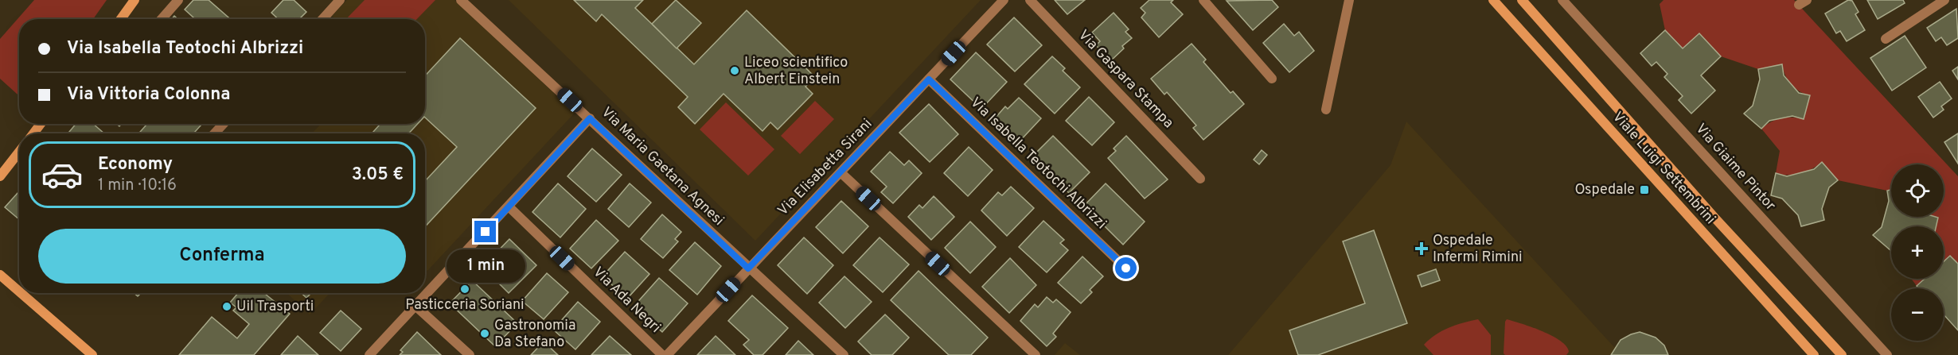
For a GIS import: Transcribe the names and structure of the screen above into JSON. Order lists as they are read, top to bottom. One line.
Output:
{"streets":{"main road":["Viale Luigi Settembrini"],"street":["Via Gaspara Stampa","Via Isabella Teotochi Albrizzi","Via Maria Gaetana Agnesi","Via Elisabetta Sirani","Via Giaime Pintor","Via Ada Negri"]},"crossings":[["Via Isabella Teotochi Albrizzi","Via Elisabetta Sirani"],["Via Maria Gaetana Agnesi","Via Elisabetta Sirani"]],"places":{"other":["Liceo scientifico Albert Einstein","Pasticceria Soriani","Uil Trasporti","Gastronomia Da Stefano"],"transit":["Ospedale"],"health":["Ospedale Infermi Rimini"]},"page":{"banner":["Via Isabella Teotochi Albrizzi","Via Vittoria Colonna"],"list":[{"name":"Economy","note":"1 min · 10:16","value":"3.05 €"}],"map_buttons":["+","−"],"buttons":"Conferma","bubble":"1 min"}}
